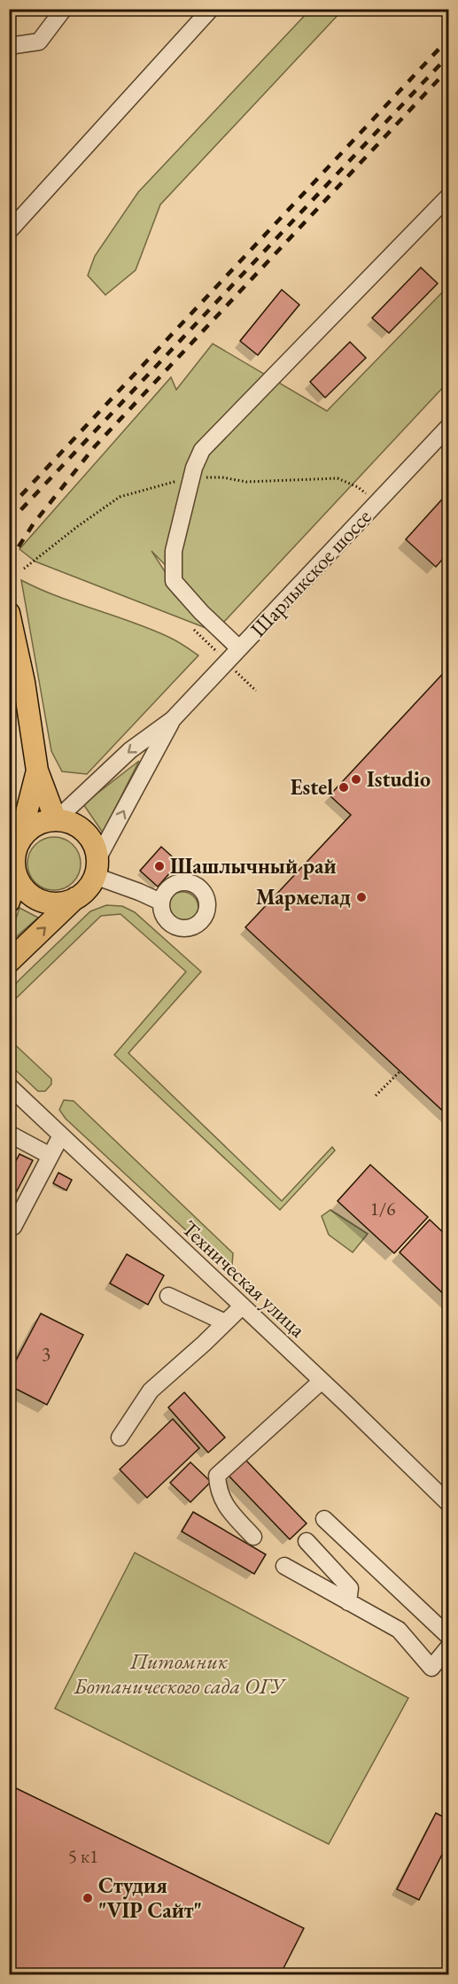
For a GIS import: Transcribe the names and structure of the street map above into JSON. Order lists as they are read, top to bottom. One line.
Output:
{"streets":{"street":["Шарлыкское шоссе","Техническая улица"]},"parks":["Питомник Ботанического сада ОГУ"],"places":["Istudio","Estel","Шашлычный рай","Мармелад","Студия \"VIP Сайт\""],"house_numbers":["1/6","3","5 к1"]}
